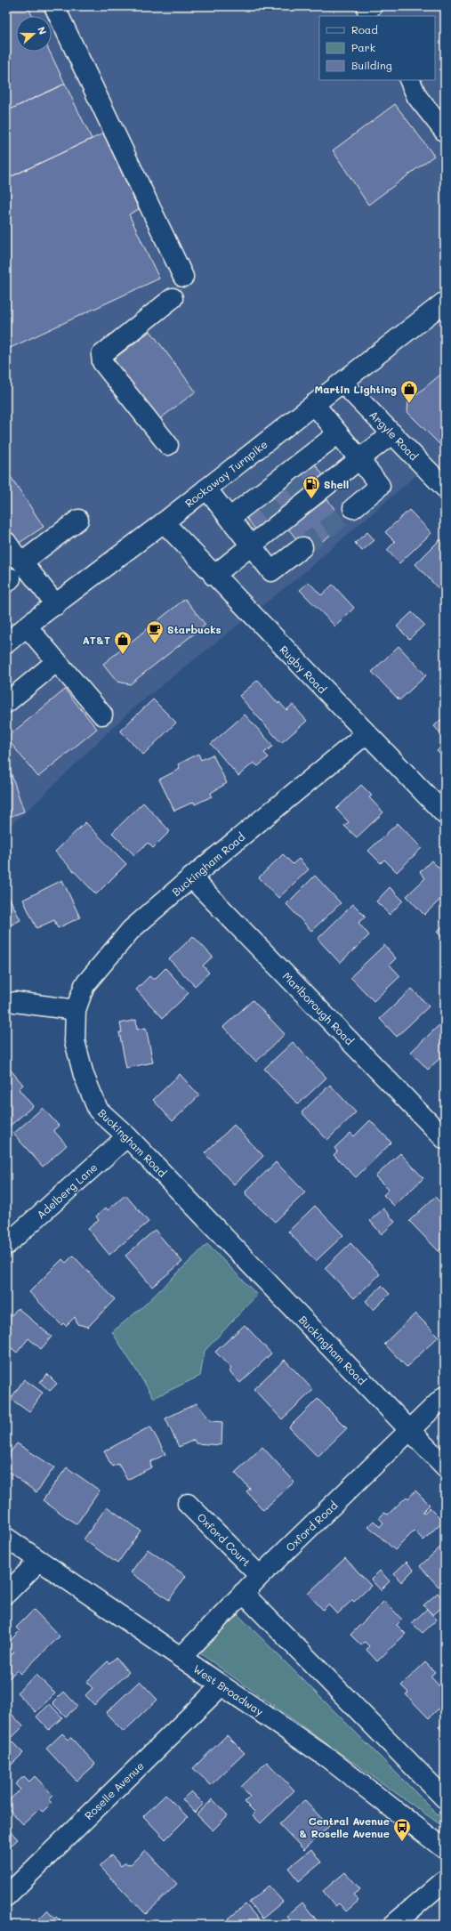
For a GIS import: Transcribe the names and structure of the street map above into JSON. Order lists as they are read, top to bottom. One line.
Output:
{"streets":{"street":["Argyle Road","Rockaway Turnpike","Rugby Road","Buckingham Road","Marlborough Road","Adelberg Lane","Oxford Road","Oxford Court","West Broadway","Roselle Avenue"]},"crossings":[["Argyle Road","Rockaway Turnpike"],["Rockaway Turnpike","Rugby Road"],["Rugby Road","Buckingham Road"],["Buckingham Road","Marlborough Road"],["Buckingham Road","Adelberg Lane"],["Buckingham Road","Oxford Road"],["Oxford Road","Oxford Court"],["Oxford Road","West Broadway"],["West Broadway","Roselle Avenue"]],"places":{"shop":["Martin Lighting","AT&T"],"fuel station":["Shell"],"cafe":["Starbucks"],"bus stop":["Central Avenue & Roselle Avenue"]},"legend":["Road","Park","Building"],"north":"right"}
